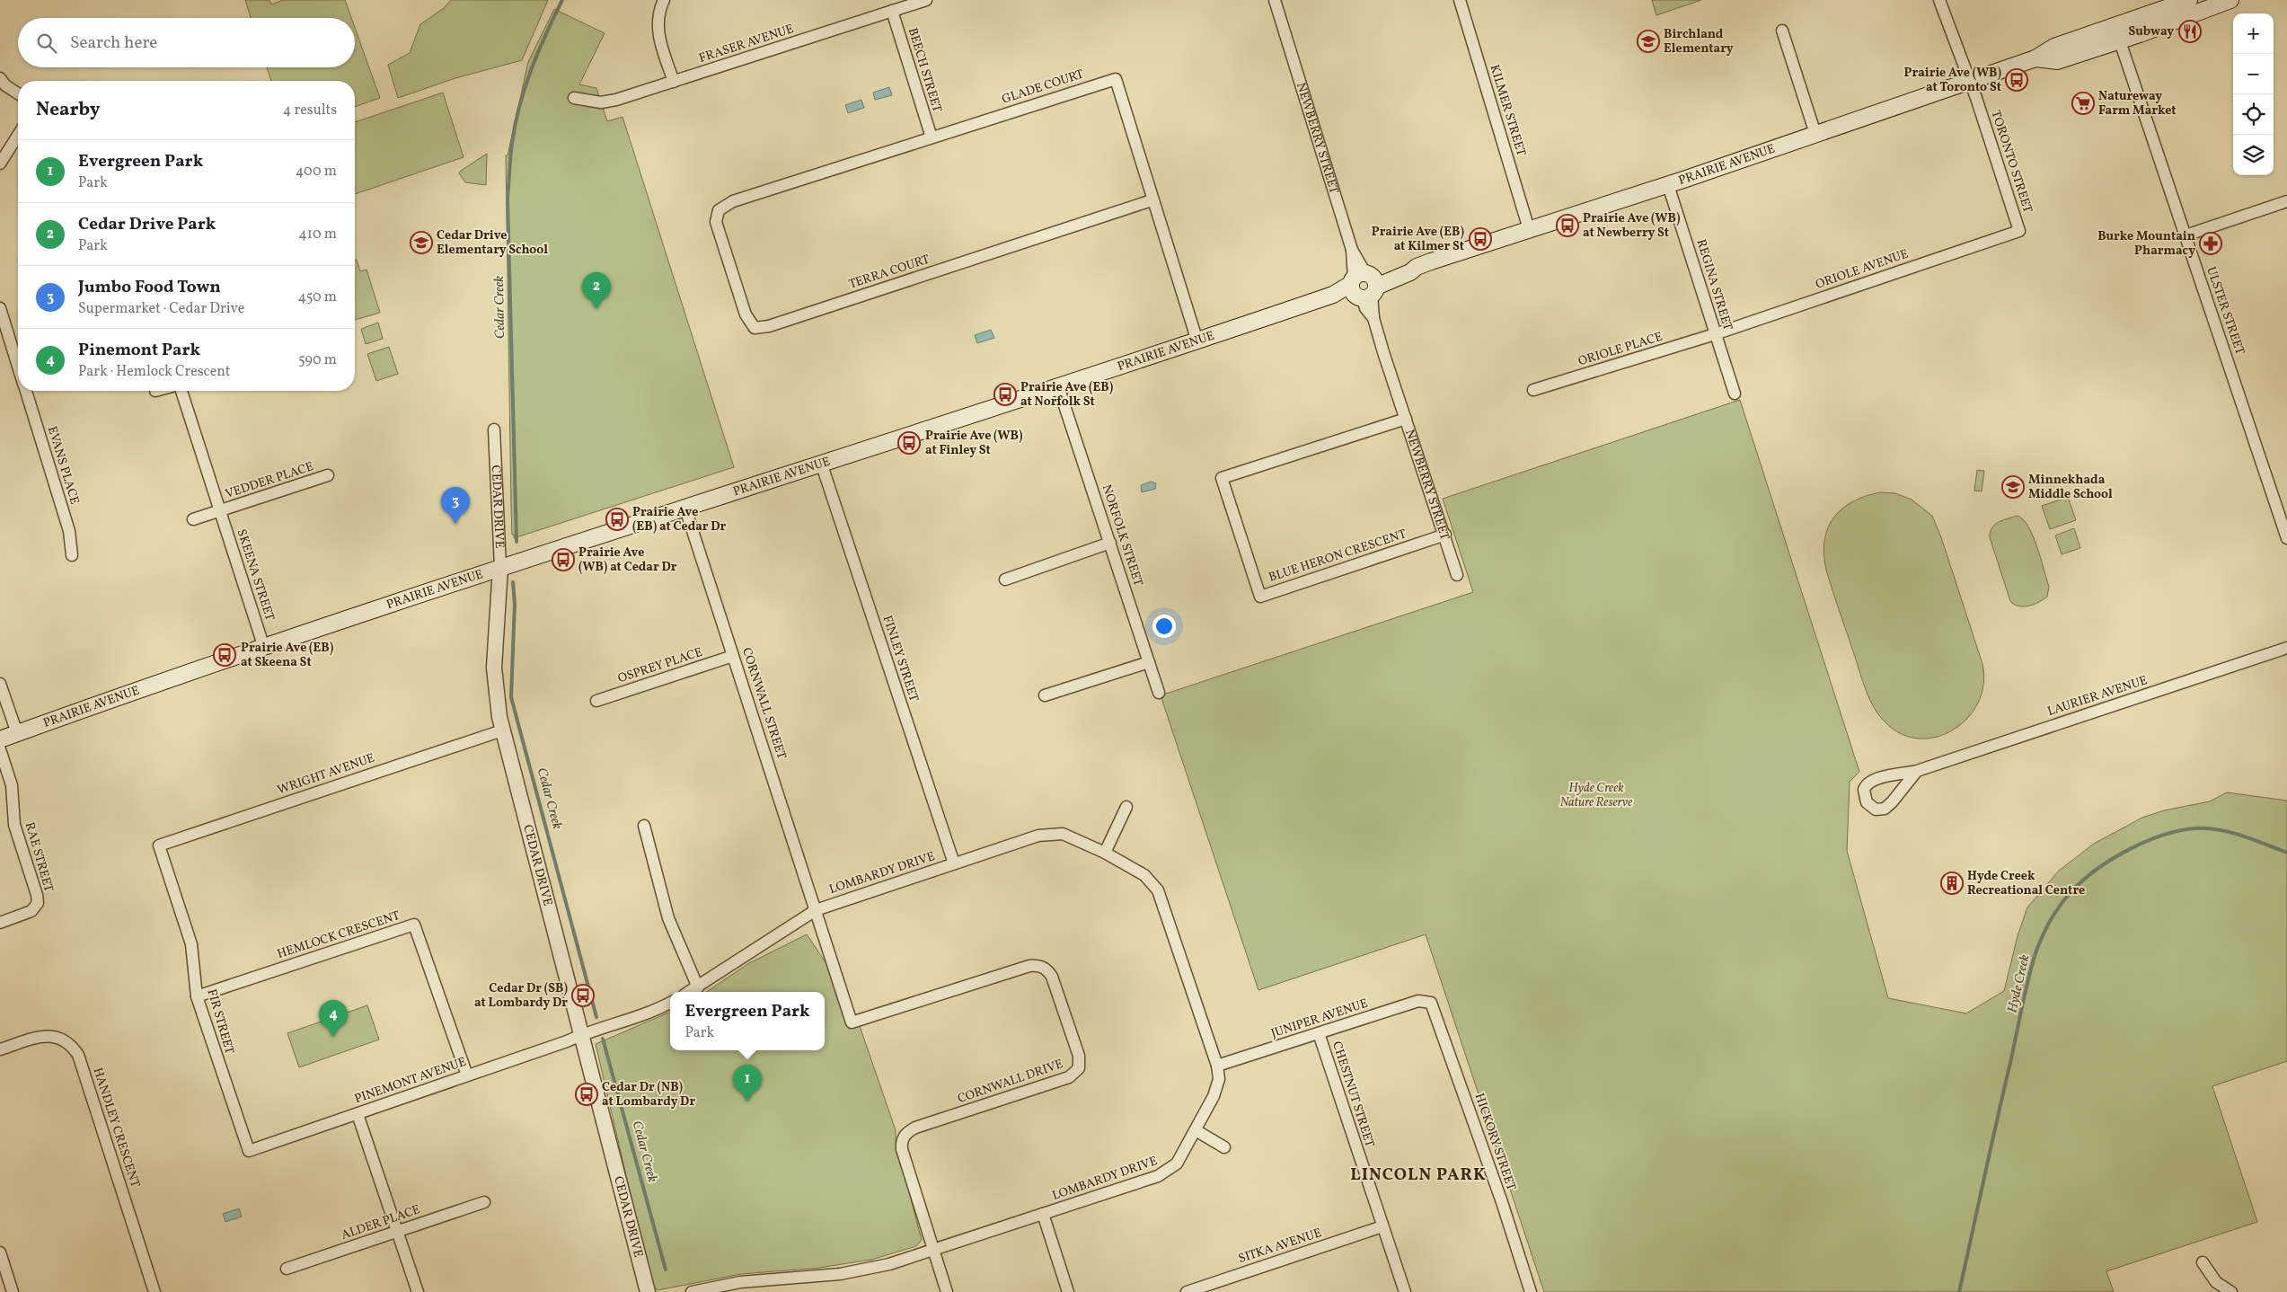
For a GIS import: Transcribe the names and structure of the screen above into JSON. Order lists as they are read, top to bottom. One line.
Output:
{"streets":{"main road":["PRAIRIE AVENUE"],"street":["FRASER AVENUE","BEECH STREET","GLADE COURT","KILMER STREET","NEWBERRY STREET","TORONTO STREET","ORIOLE AVENUE","TERRA COURT","REGINA STREET","ULSTER STREET","ORIOLE PLACE","EVANS PLACE","VEDDER PLACE","CEDAR DRIVE","NORFOLK STREET","BLUE HERON CRESCENT","SKEENA STREET","FINLEY STREET","OSPREY PLACE","LAURIER AVENUE","CORNWALL STREET","WRIGHT AVENUE","RAE STREET","LOMBARDY DRIVE","HEMLOCK CRESCENT","JUNIPER AVENUE","FIR STREET","PINEMONT AVENUE","CORNWALL DRIVE","CHESTNUT STREET","HANDLEY CRESCENT","HICKORY STREET","ALDER PLACE","SITKA AVENUE"]},"crossings":[["FRASER AVENUE","BEECH STREET"],["BEECH STREET","GLADE COURT"],["GLADE COURT","PRAIRIE AVENUE"],["GLADE COURT","TERRA COURT"],["KILMER STREET","PRAIRIE AVENUE"],["NEWBERRY STREET","PRAIRIE AVENUE"],["NEWBERRY STREET","BLUE HERON CRESCENT"],["TORONTO STREET","PRAIRIE AVENUE"],["TORONTO STREET","ORIOLE AVENUE"],["PRAIRIE AVENUE","REGINA STREET"],["PRAIRIE AVENUE","ULSTER STREET"],["PRAIRIE AVENUE","CEDAR DRIVE"],["PRAIRIE AVENUE","NORFOLK STREET"],["PRAIRIE AVENUE","SKEENA STREET"],["PRAIRIE AVENUE","FINLEY STREET"],["PRAIRIE AVENUE","CORNWALL STREET"],["ORIOLE AVENUE","REGINA STREET"],["ORIOLE AVENUE","ORIOLE PLACE"],["REGINA STREET","ORIOLE PLACE"],["VEDDER PLACE","SKEENA STREET"],["CEDAR DRIVE","WRIGHT AVENUE"],["CEDAR DRIVE","PINEMONT AVENUE"],["FINLEY STREET","LOMBARDY DRIVE"],["OSPREY PLACE","CORNWALL STREET"],["CORNWALL STREET","LOMBARDY DRIVE"],["CORNWALL STREET","CORNWALL DRIVE"],["WRIGHT AVENUE","FIR STREET"],["LOMBARDY DRIVE","JUNIPER AVENUE"],["LOMBARDY DRIVE","CORNWALL DRIVE"],["HEMLOCK CRESCENT","FIR STREET"],["HEMLOCK CRESCENT","PINEMONT AVENUE"],["JUNIPER AVENUE","CHESTNUT STREET"],["JUNIPER AVENUE","HICKORY STREET"],["FIR STREET","PINEMONT AVENUE"],["CHESTNUT STREET","SITKA AVENUE"]],"districts":["LINCOLN PARK"],"water":["Cedar Creek","Hyde Creek"],"parks":["Hyde Creek Nature Reserve"],"places":{"restaurant":["Subway"],"school or university":["Birchland Elementary","Cedar Drive Elementary School","Minnekhada Middle School"],"bus stop":["Prairie Ave (WB) at Toronto St","Prairie Ave (WB) at Newberry St","Prairie Ave (EB) at Kilmer St","Prairie Ave (EB) at Norfolk St","Prairie Ave (WB) at Finley St","Prairie Ave (EB) at Cedar Dr","Prairie Ave (WB) at Cedar Dr","Prairie Ave (EB) at Skeena St","Cedar Dr (SB) at Lombardy Dr","Cedar Dr (NB) at Lombardy Dr"],"supermarket":["Natureway Farm Market"],"pharmacy":["Burke Mountain Pharmacy"],"building":["Hyde Creek Recreational Centre"]},"page":{"map_buttons":["+","−"],"search":"Search here","heading":["Nearby","4 results"],"list":[{"mark":"1","name":"Evergreen Park","note":"Park","value":"400 m"},{"mark":"2","name":"Cedar Drive Park","note":"Park","value":"410 m"},{"mark":"3","name":"Jumbo Food Town","note":"Supermarket · Cedar Drive","value":"450 m"},{"mark":"4","name":"Pinemont Park","note":"Park · Hemlock Crescent","value":"590 m"}],"pins":["2","3","4","1"],"popup":["Evergreen Park","Park"]}}
